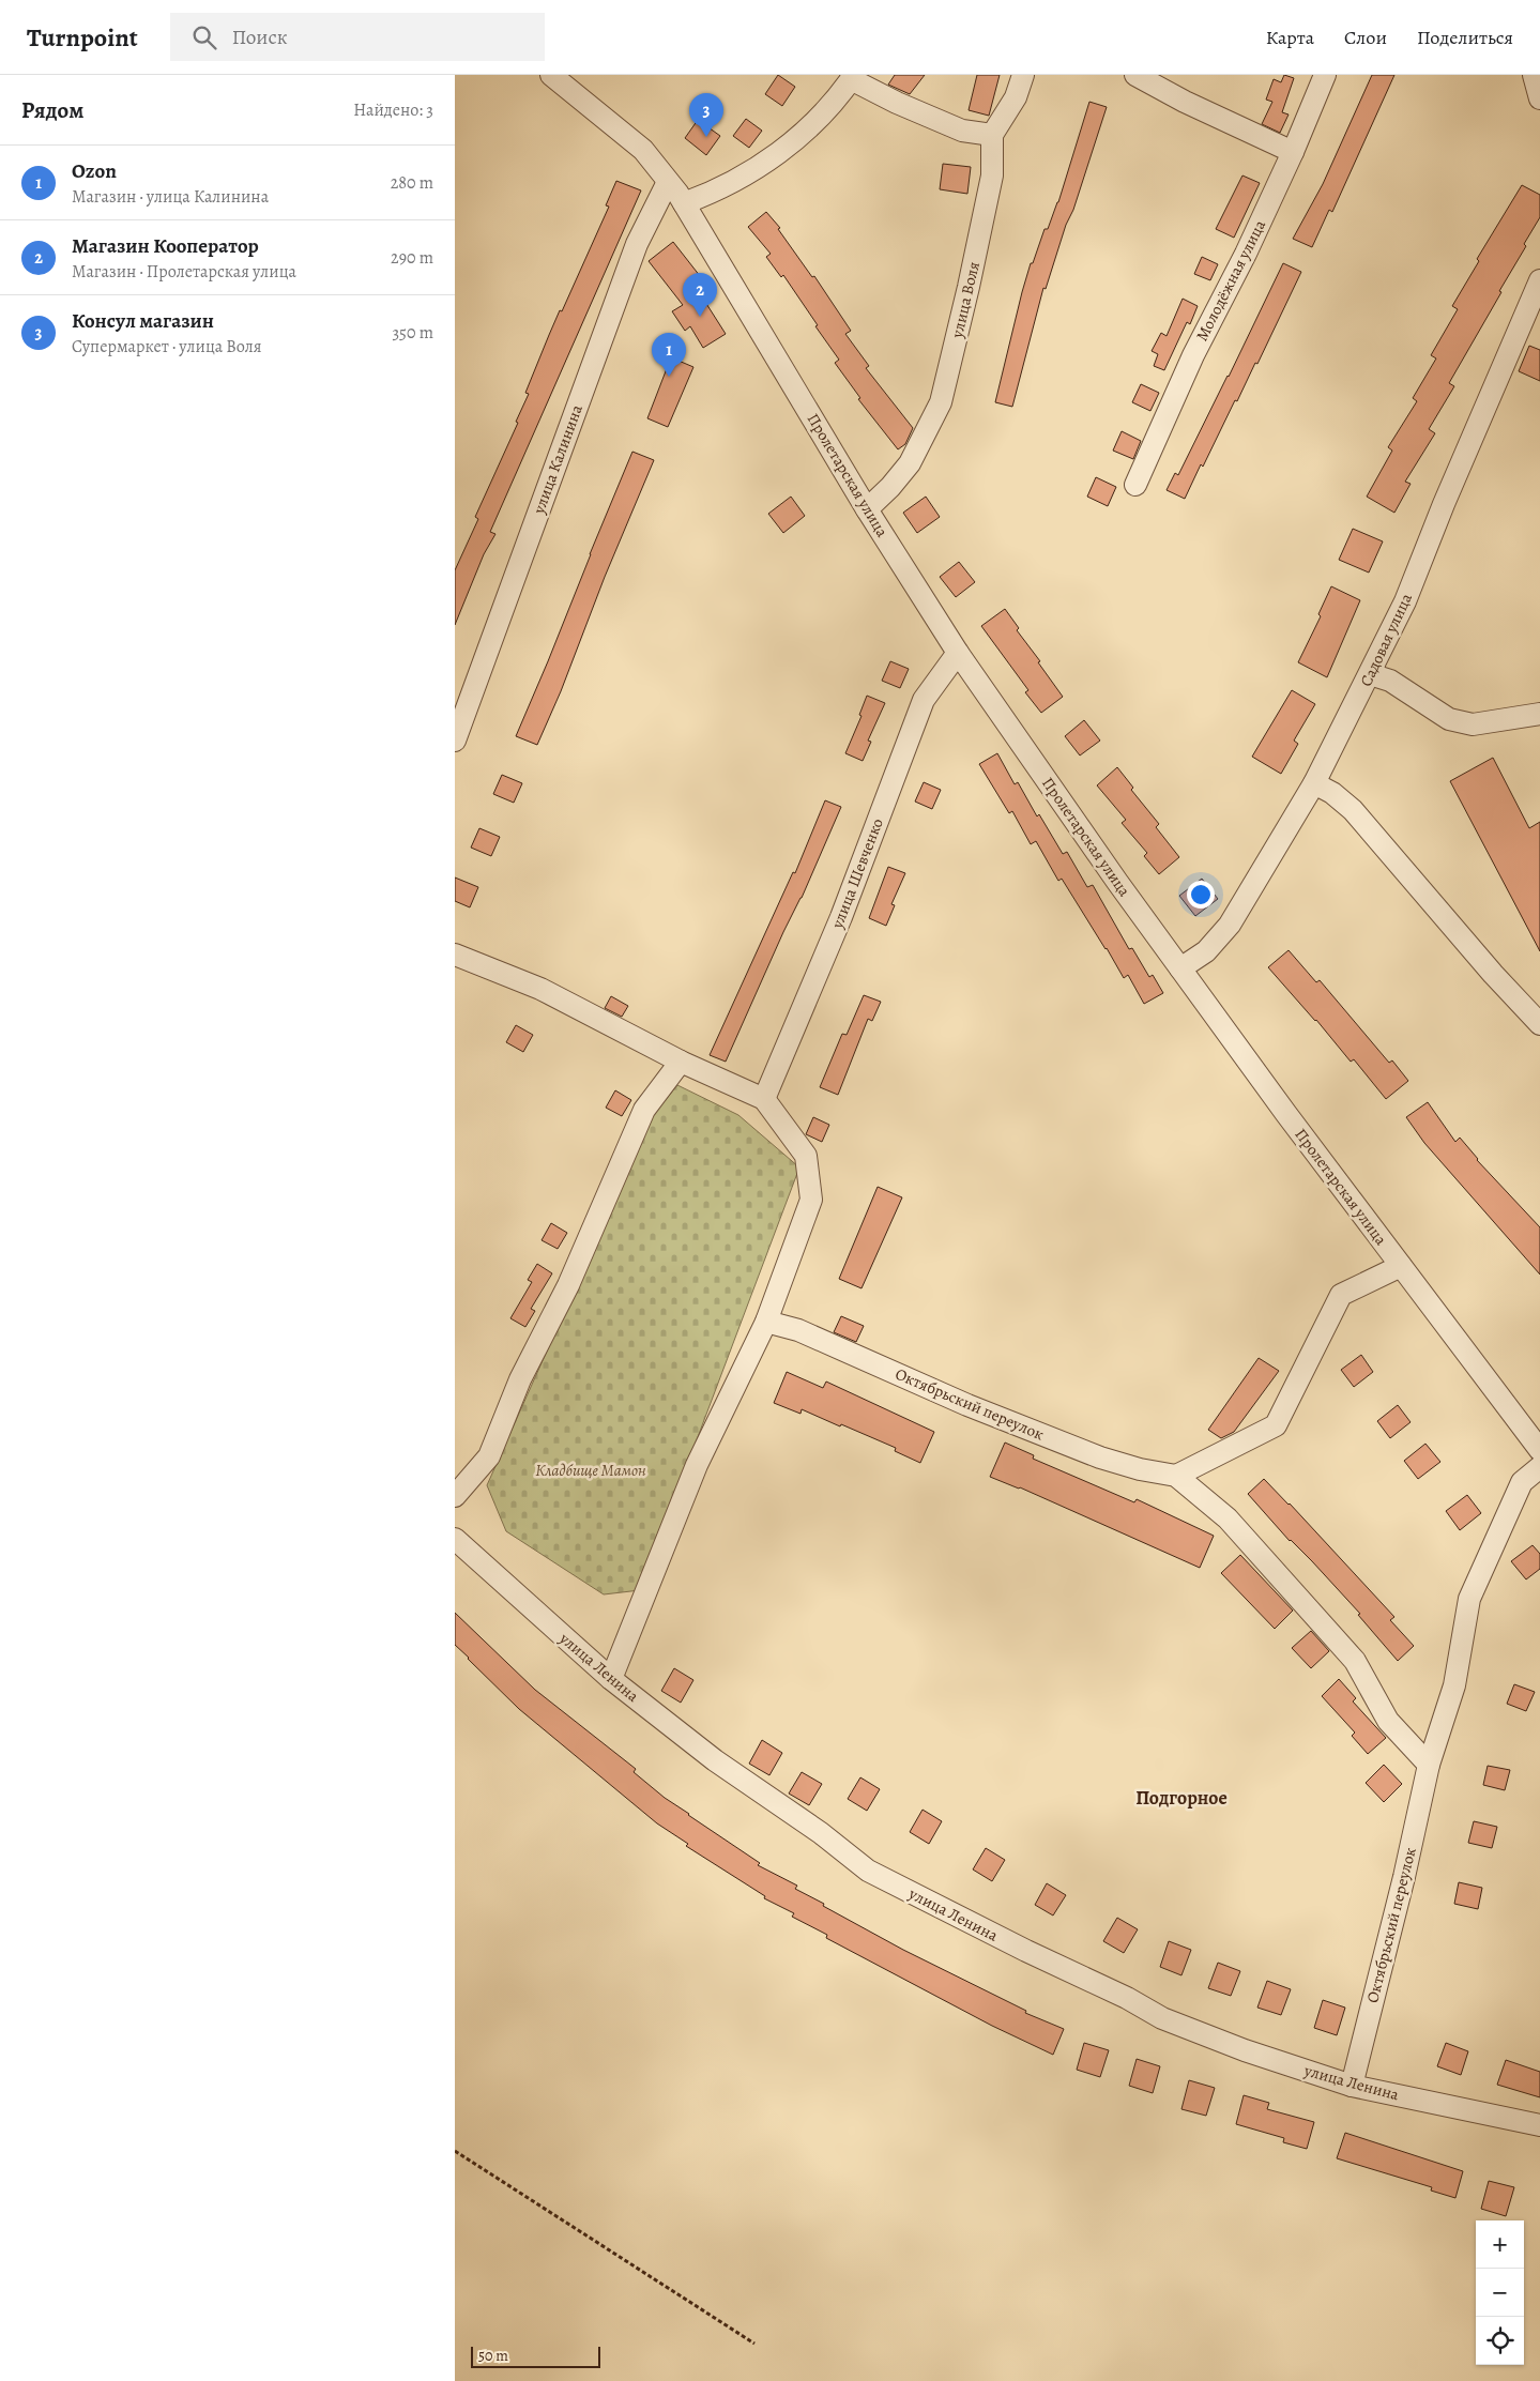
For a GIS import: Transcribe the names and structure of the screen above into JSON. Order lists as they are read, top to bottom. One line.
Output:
{"streets":{"street":["Молодёжная улица","улица Воля","улица Калинина","Пролетарская улица","Садовая улица","улица Шевченко","Октябрьский переулок","улица Ленина"]},"crossings":[["улица Воля","Пролетарская улица"],["улица Калинина","Пролетарская улица"],["Пролетарская улица","Садовая улица"],["Пролетарская улица","улица Шевченко"],["Октябрьский переулок","улица Ленина"]],"districts":["Подгорное"],"parks":["Кладбище Мамон"],"scale_bar":"50 m","page":{"header":"Turnpoint","search":"Поиск","nav":["Карта","Слои","Поделиться"],"heading":["Рядом","Найдено: 3"],"pins":["3","2","1"],"list":[{"mark":"1","name":"Ozon","note":"Магазин · улица Калинина","value":"280 m"},{"mark":"2","name":"Магазин Кооператор","note":"Магазин · Пролетарская улица","value":"290 m"},{"mark":"3","name":"Консул магазин","note":"Супермаркет · улица Воля","value":"350 m"}],"map_buttons":["+","−"],"scale":"50 m"}}
